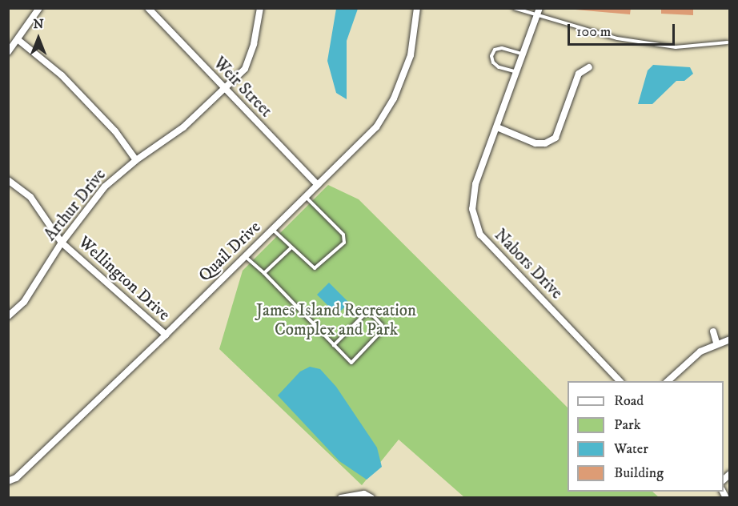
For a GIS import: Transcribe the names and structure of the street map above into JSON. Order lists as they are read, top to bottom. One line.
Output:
{"streets":{"street":["Weir Street","Arthur Drive","Quail Drive","Nabors Drive","Wellington Drive"]},"crossings":[["Weir Street","Arthur Drive"],["Weir Street","Quail Drive"],["Arthur Drive","Wellington Drive"],["Quail Drive","Wellington Drive"]],"parks":["James Island Recreation Complex and Park"],"legend":["Road","Park","Water","Building"],"scale_bar":"100 m","north":"top"}
